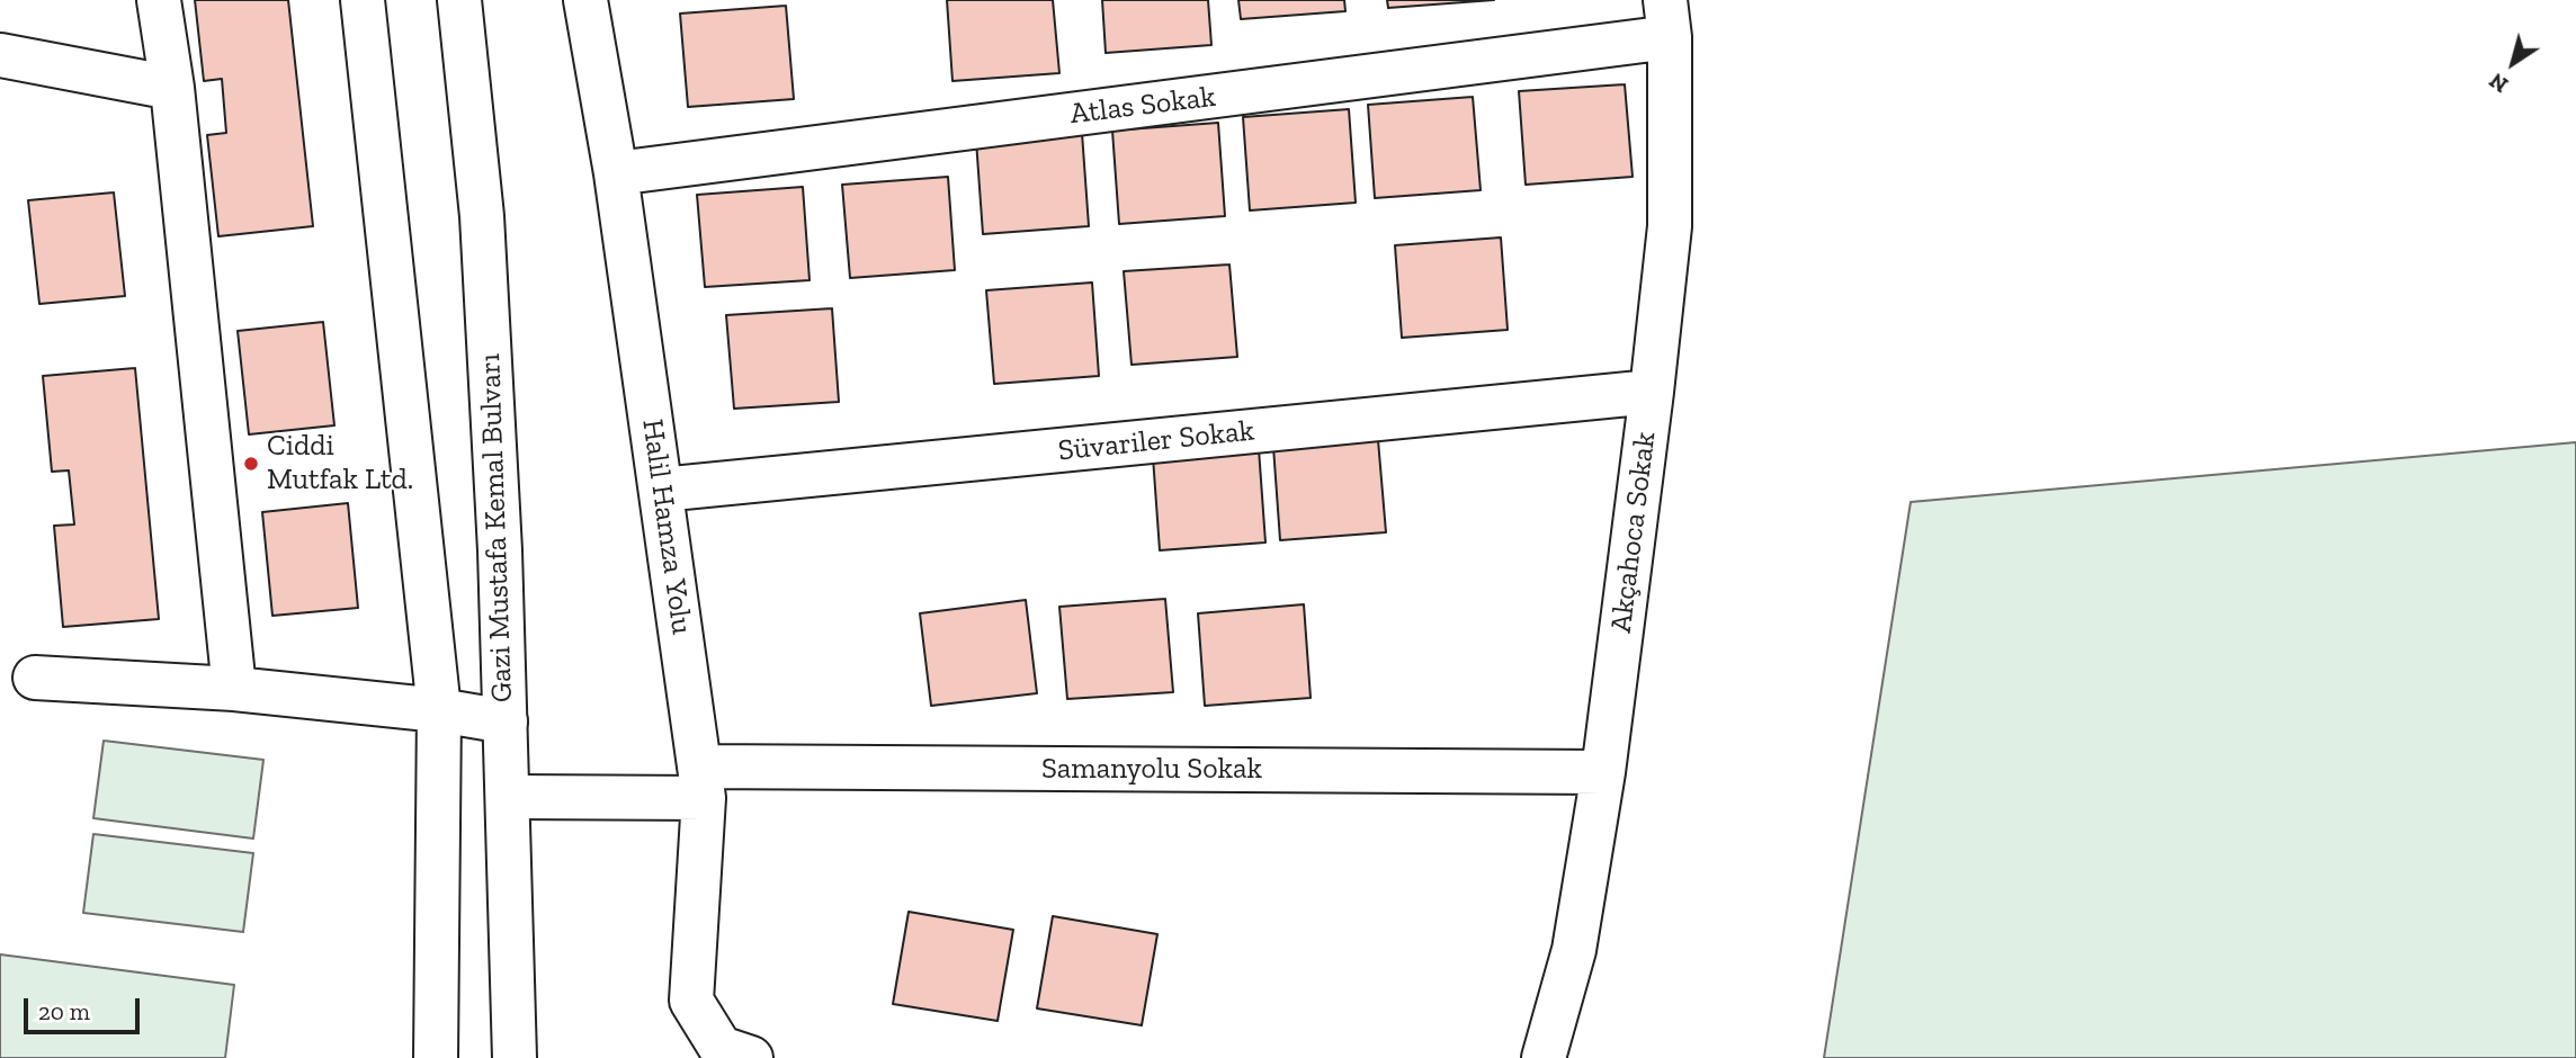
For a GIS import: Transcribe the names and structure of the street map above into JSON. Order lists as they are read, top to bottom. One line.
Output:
{"streets":{"street":["Atlas Sokak","Süvariler Sokak","Halil Hamza Yolu","Gazi Mustafa Kemal Bulvarı","Akçahoca Sokak","Samanyolu Sokak"]},"crossings":[["Atlas Sokak","Halil Hamza Yolu"],["Atlas Sokak","Akçahoca Sokak"],["Süvariler Sokak","Halil Hamza Yolu"],["Süvariler Sokak","Akçahoca Sokak"],["Halil Hamza Yolu","Samanyolu Sokak"],["Gazi Mustafa Kemal Bulvarı","Samanyolu Sokak"],["Akçahoca Sokak","Samanyolu Sokak"]],"places":["Ciddi Mutfak Ltd."],"scale_bar":"20 m","north":"bottom left"}
